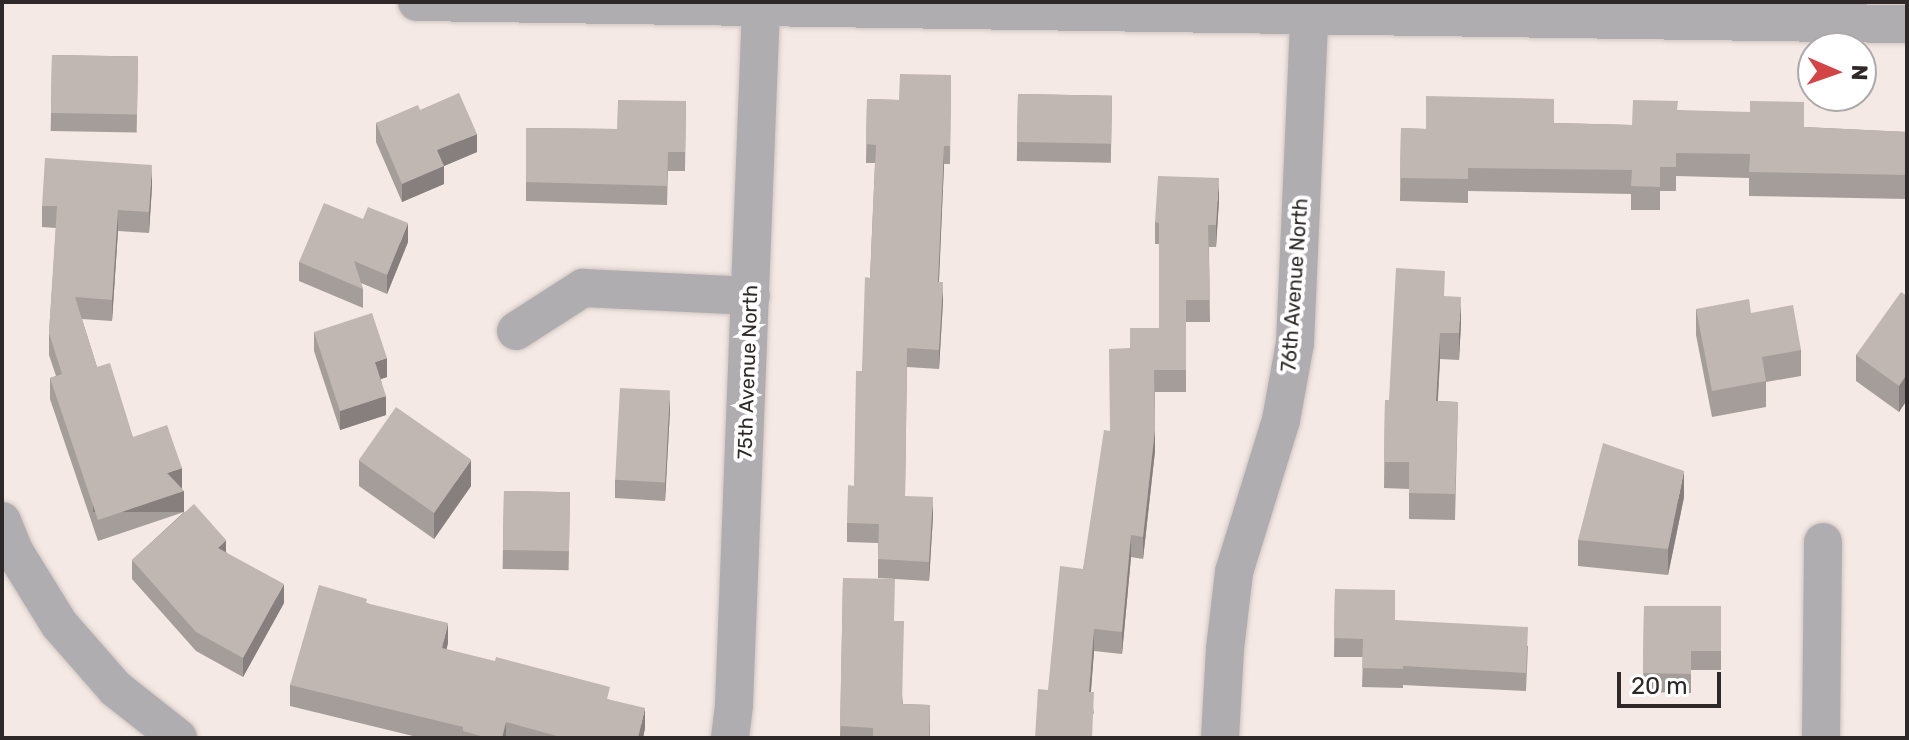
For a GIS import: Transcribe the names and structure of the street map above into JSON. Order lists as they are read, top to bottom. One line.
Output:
{"streets":{"street":["76th Avenue North","75th Avenue North"]},"scale_bar":"20 m","north":"right"}
